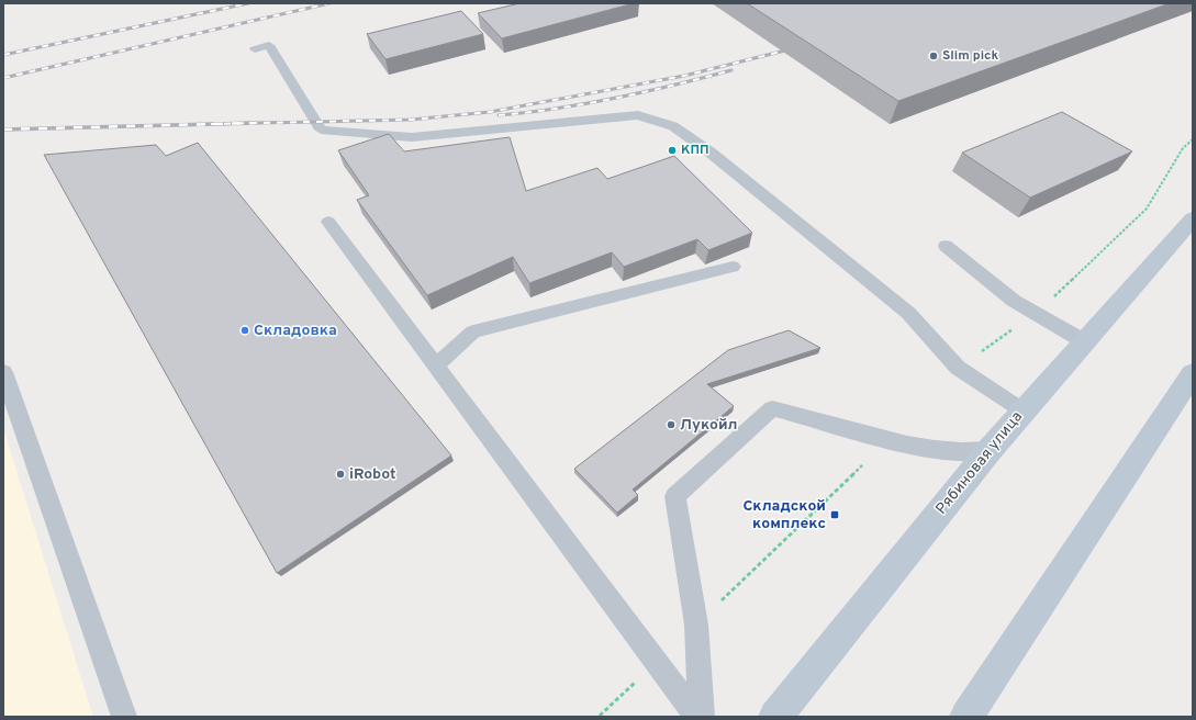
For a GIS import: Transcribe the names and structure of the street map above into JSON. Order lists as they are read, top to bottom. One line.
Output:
{"streets":{"main road":["Рябиновая улица"]},"places":{"other":["Slim pick","КПП","Складовка","Лукойл","iRobot"],"transit":["Складской комплекс"]}}
